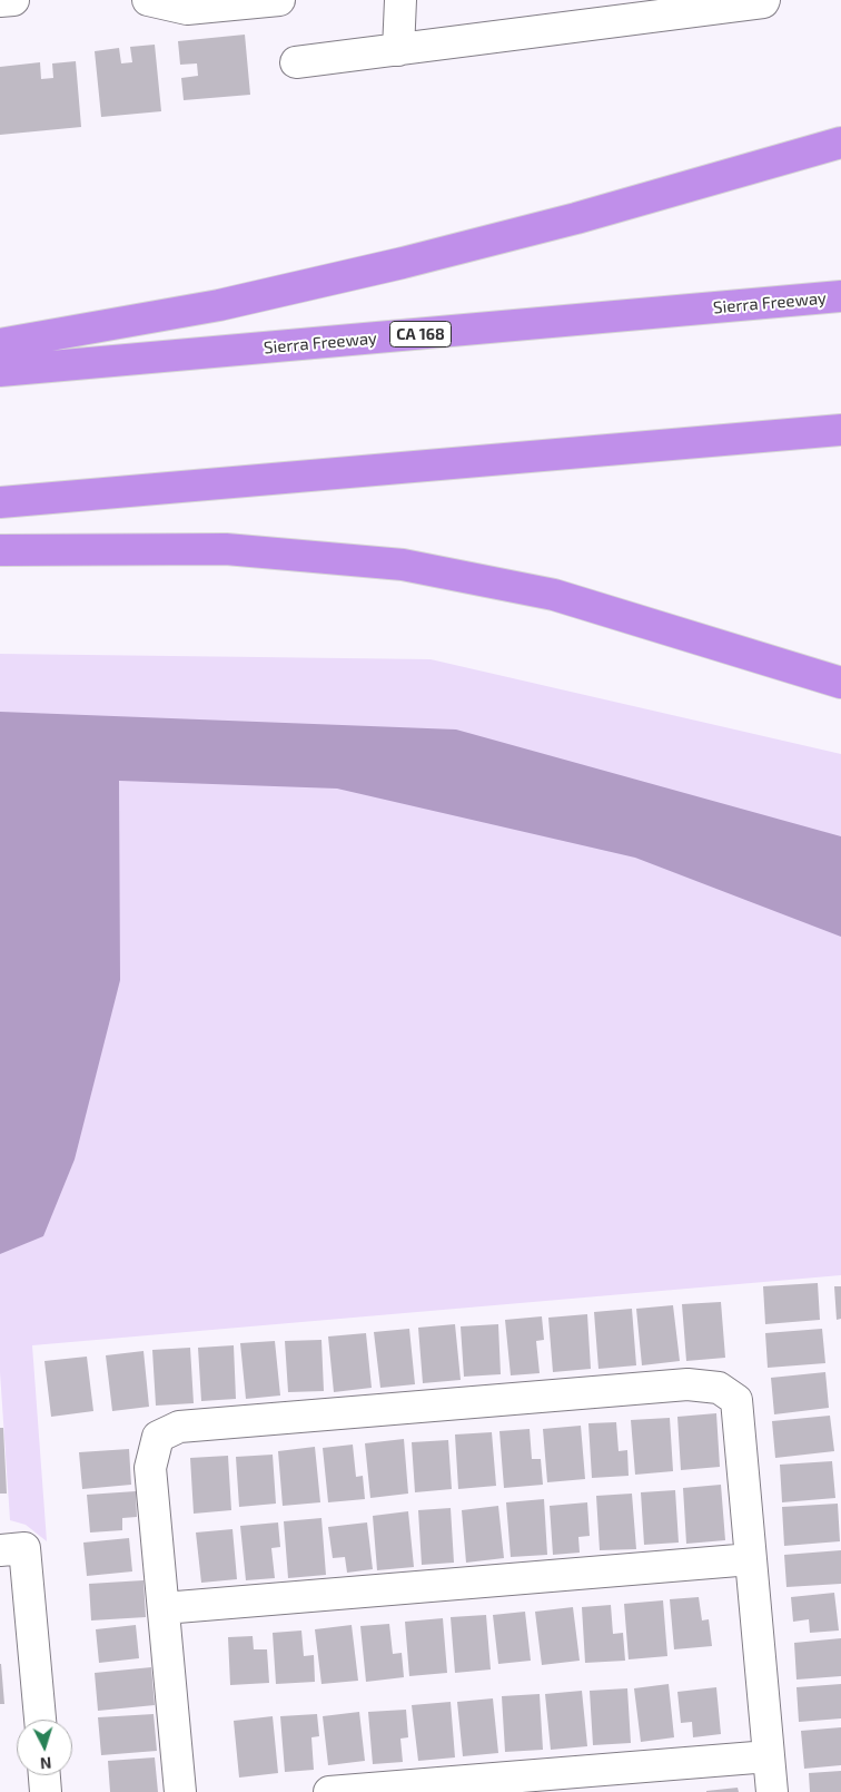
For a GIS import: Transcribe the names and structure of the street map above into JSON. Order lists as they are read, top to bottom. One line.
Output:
{"streets":{"highway":["Sierra Freeway","CA 168"]},"north":"bottom"}
